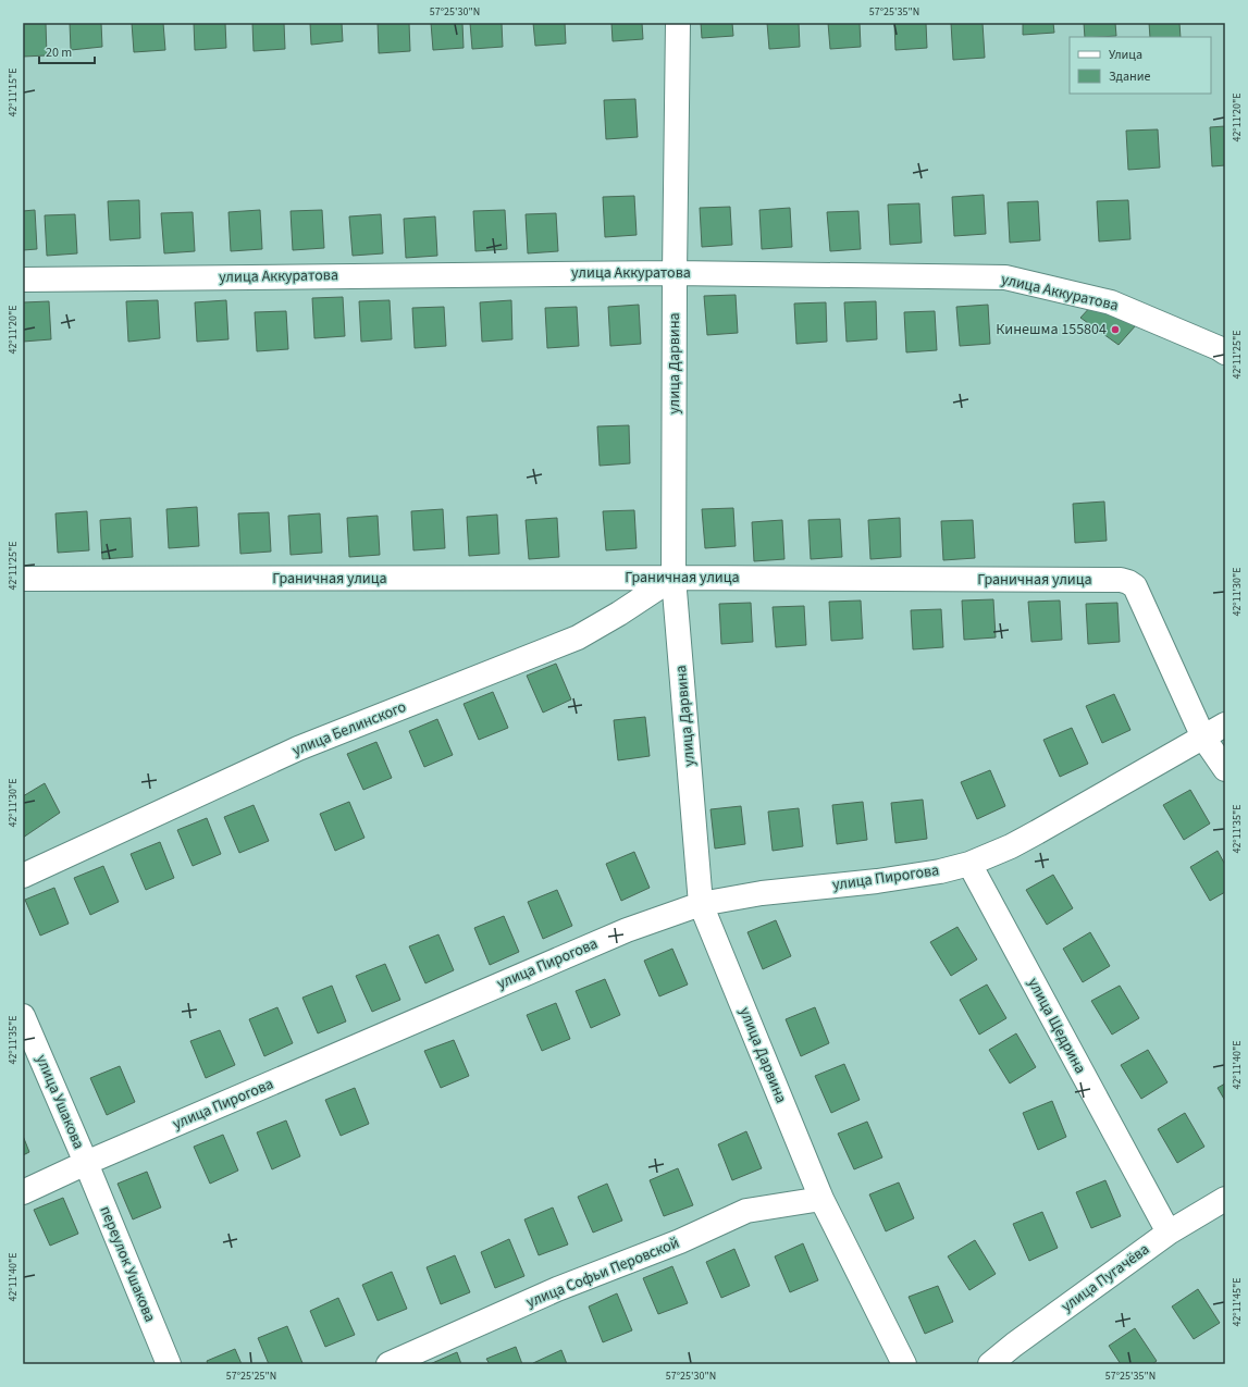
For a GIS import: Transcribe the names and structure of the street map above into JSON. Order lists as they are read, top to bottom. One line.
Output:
{"streets":{"street":["улица Аккуратова","улица Дарвина","Граничная улица","улица Белинского","улица Пирогова","улица Щедрина","улица Ушакова","переулок Ушакова","улица Софьи Перовской","улица Пугачёва"]},"crossings":[["улица Аккуратова","улица Дарвина"],["улица Дарвина","Граничная улица"],["улица Дарвина","улица Белинского"],["улица Дарвина","улица Пирогова"],["улица Дарвина","улица Софьи Перовской"],["Граничная улица","улица Белинского"],["Граничная улица","улица Пирогова"],["улица Пирогова","улица Щедрина"],["улица Пирогова","улица Ушакова"],["улица Пирогова","переулок Ушакова"],["улица Щедрина","улица Пугачёва"],["улица Ушакова","переулок Ушакова"]],"places":["Кинешма 155804"],"legend":["Улица","Здание"],"scale_bar":"20 m","coordinates":["57°25'30\"N","57°25'35\"N","42°11'15\"E","42°11'20\"E","42°11'25\"E","42°11'30\"E","42°11'35\"E","42°11'40\"E","42°11'45\"E","57°25'25\"N"]}
